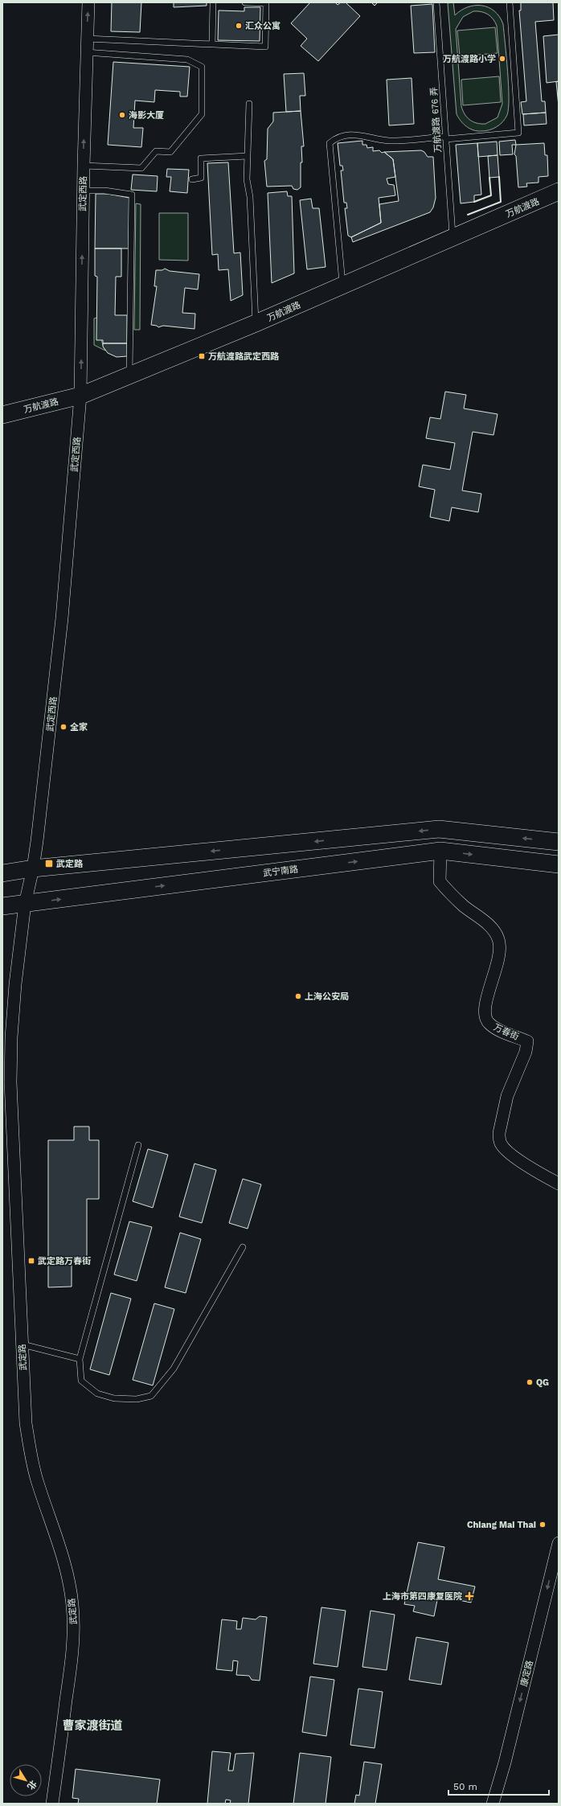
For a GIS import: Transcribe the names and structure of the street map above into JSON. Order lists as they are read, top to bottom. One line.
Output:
{"streets":{"main road":["万航渡路","武宁南路"],"street":["武定西路","万春街","武定路","康定路"],"lane":["万航渡路 676 弄"]},"crossings":[["万航渡路 676 弄","万航渡路"],["武定西路","万航渡路"],["武定西路","武宁南路"],["武定西路","武定路"],["武宁南路","万春街"],["武宁南路","武定路"]],"one_way":["武定西路","康定路"],"districts":["曹家渡街道"],"places":{"other":["汇众公寓","万航渡路小学","海影大厦","全家","上海公安局","QG","Chiang Mai Thai"],"transit":["万航渡路武定西路","武定路","武定路万春街"],"health":["上海市第四康复医院"]},"scale_bar":"50 m","north":"bottom right"}
